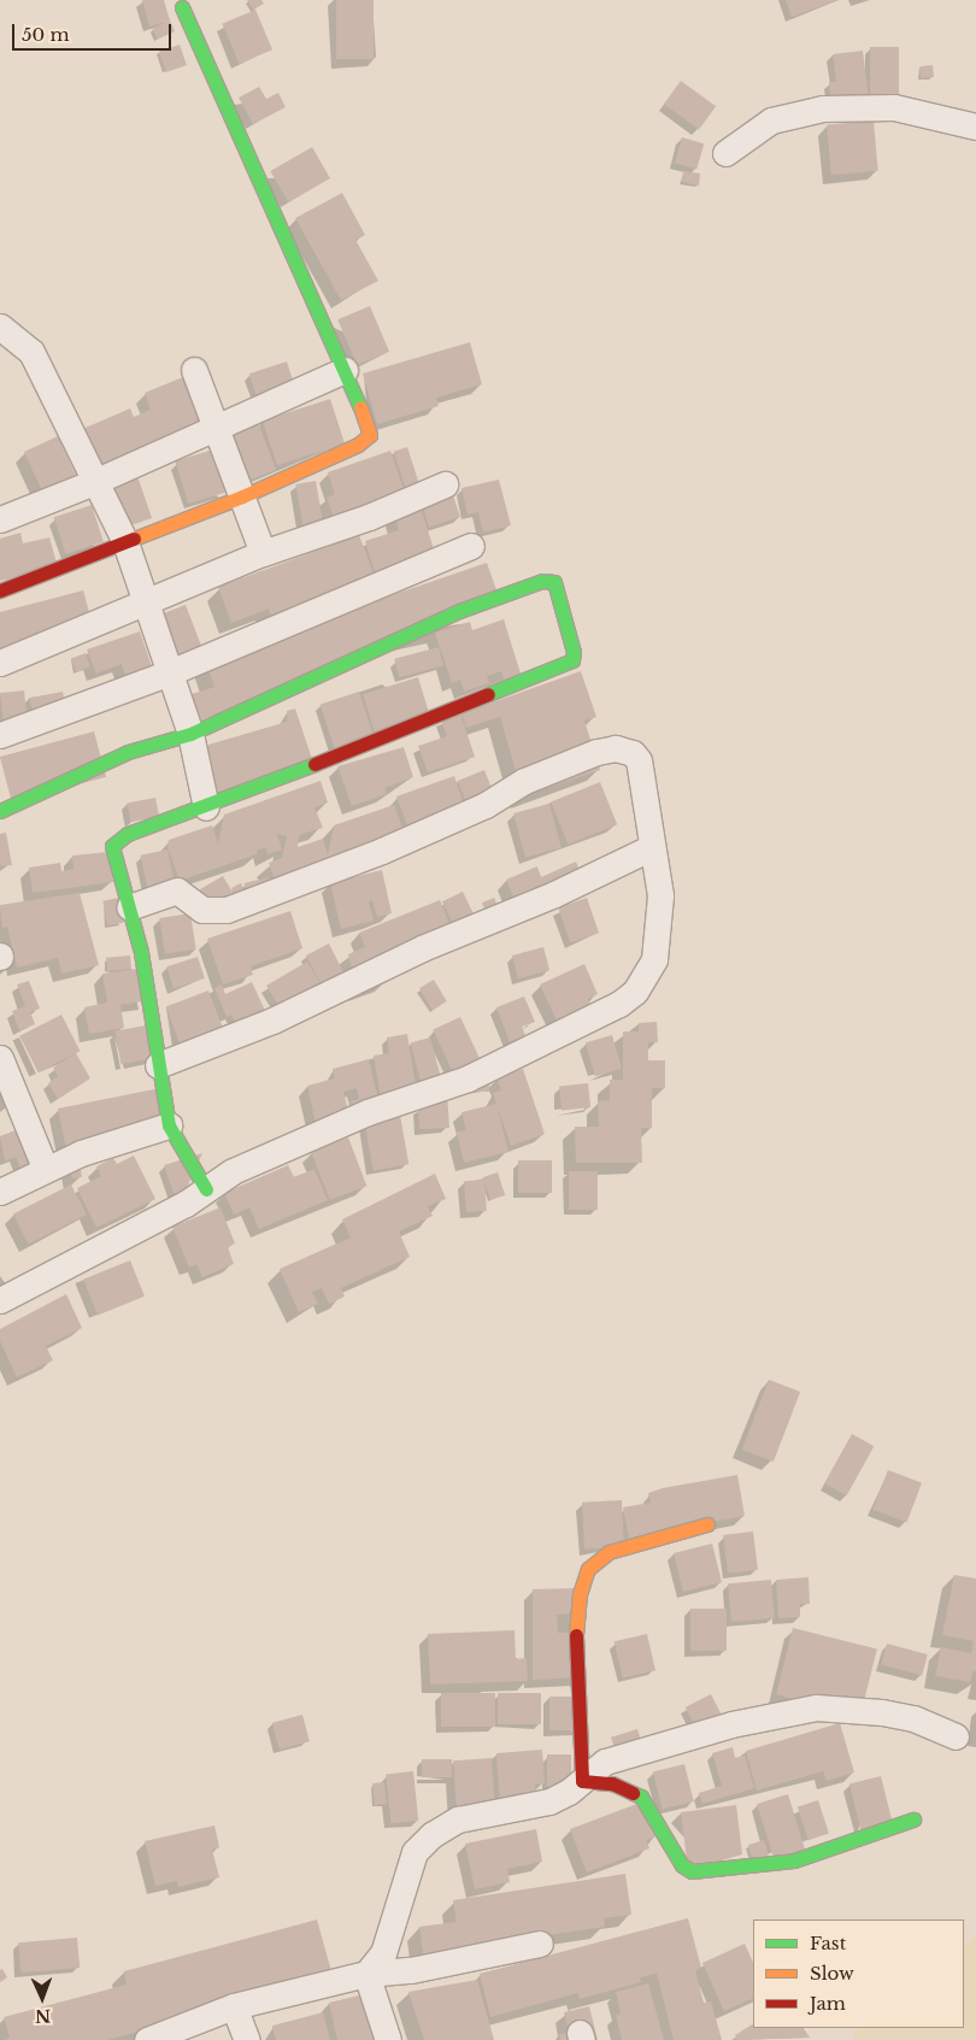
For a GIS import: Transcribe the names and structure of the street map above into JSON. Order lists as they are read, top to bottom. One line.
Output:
{"legend":["Fast","Slow","Jam"],"scale_bar":"50 m","north":"bottom"}
